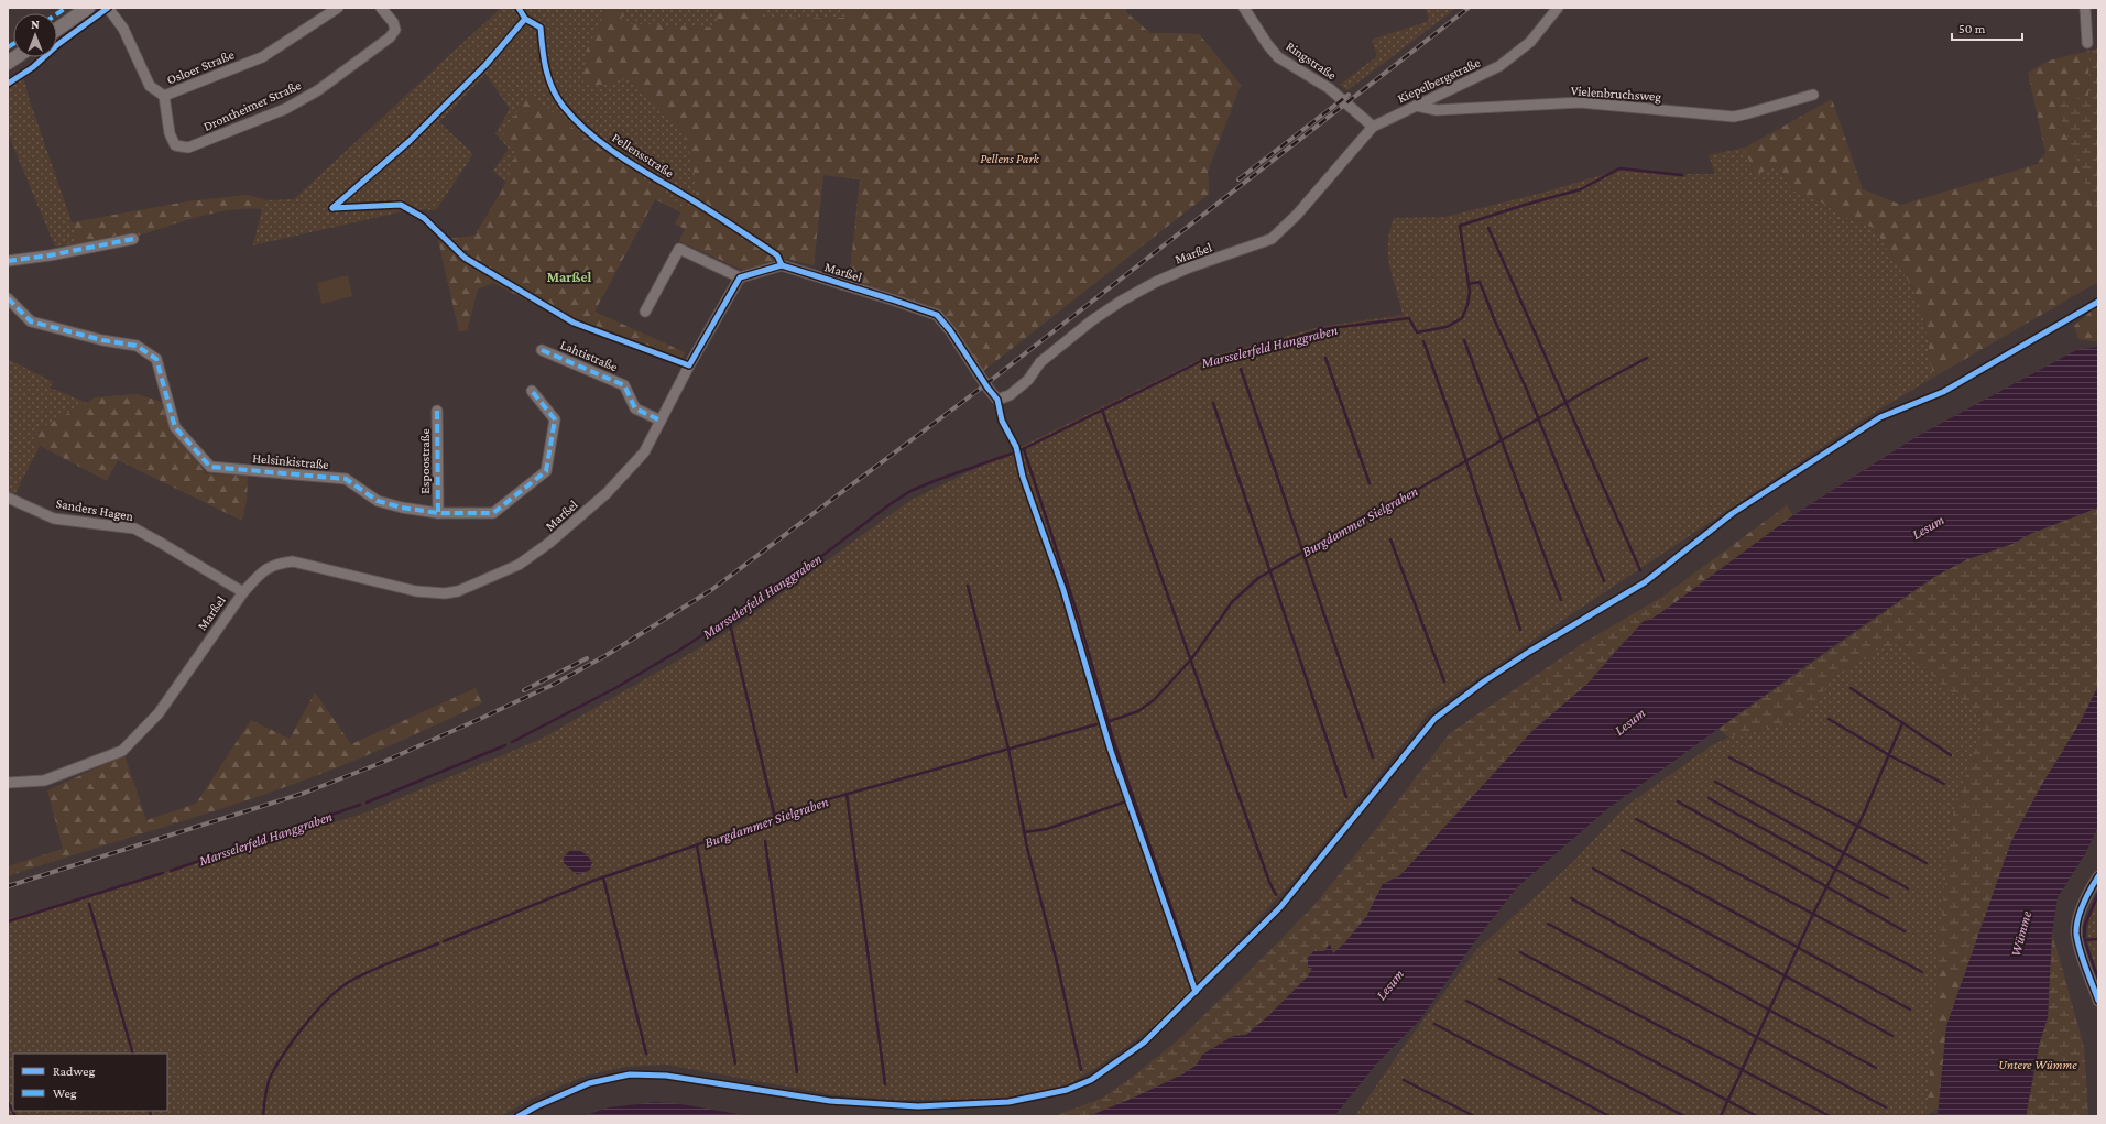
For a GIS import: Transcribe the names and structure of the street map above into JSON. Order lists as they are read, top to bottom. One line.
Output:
{"streets":{"street":["Ringstraße","Osloer Straße","Kiepelbergstraße","Vielenbruchsweg","Drontheimer Straße","Marßel","Lahtistraße","Helsinkistraße","Espoostraße","Sanders Hagen"],"cycle path":["Pellensstraße"]},"crossings":[["Ringstraße","Kiepelbergstraße"],["Osloer Straße","Drontheimer Straße"],["Kiepelbergstraße","Vielenbruchsweg"],["Kiepelbergstraße","Marßel"],["Marßel","Lahtistraße"],["Marßel","Sanders Hagen"],["Helsinkistraße","Espoostraße"]],"districts":["Marßel"],"water":["Marsselerfeld Hanggraben","Burgdammer Sielgraben","Lesum","Wümme"],"parks":["Pellens Park","Untere Wümme"],"legend":["Radweg","Weg"],"scale_bar":"50 m","north":"top"}
